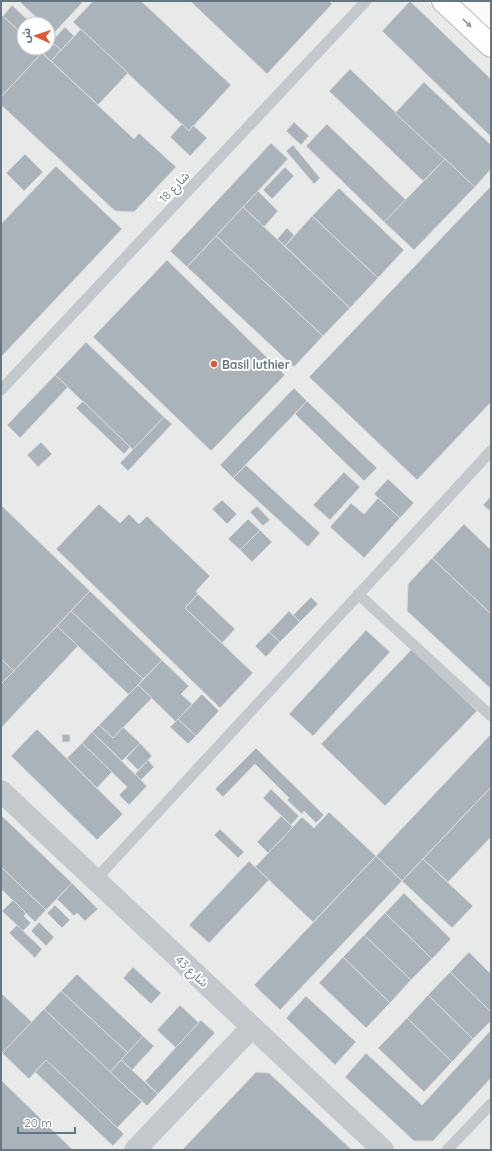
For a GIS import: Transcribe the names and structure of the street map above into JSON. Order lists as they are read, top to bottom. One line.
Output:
{"streets":{"street":["شارع 43"],"lane":["شارع 18"]},"places":["Basil luthier"],"scale_bar":"20 m","north":"left"}
